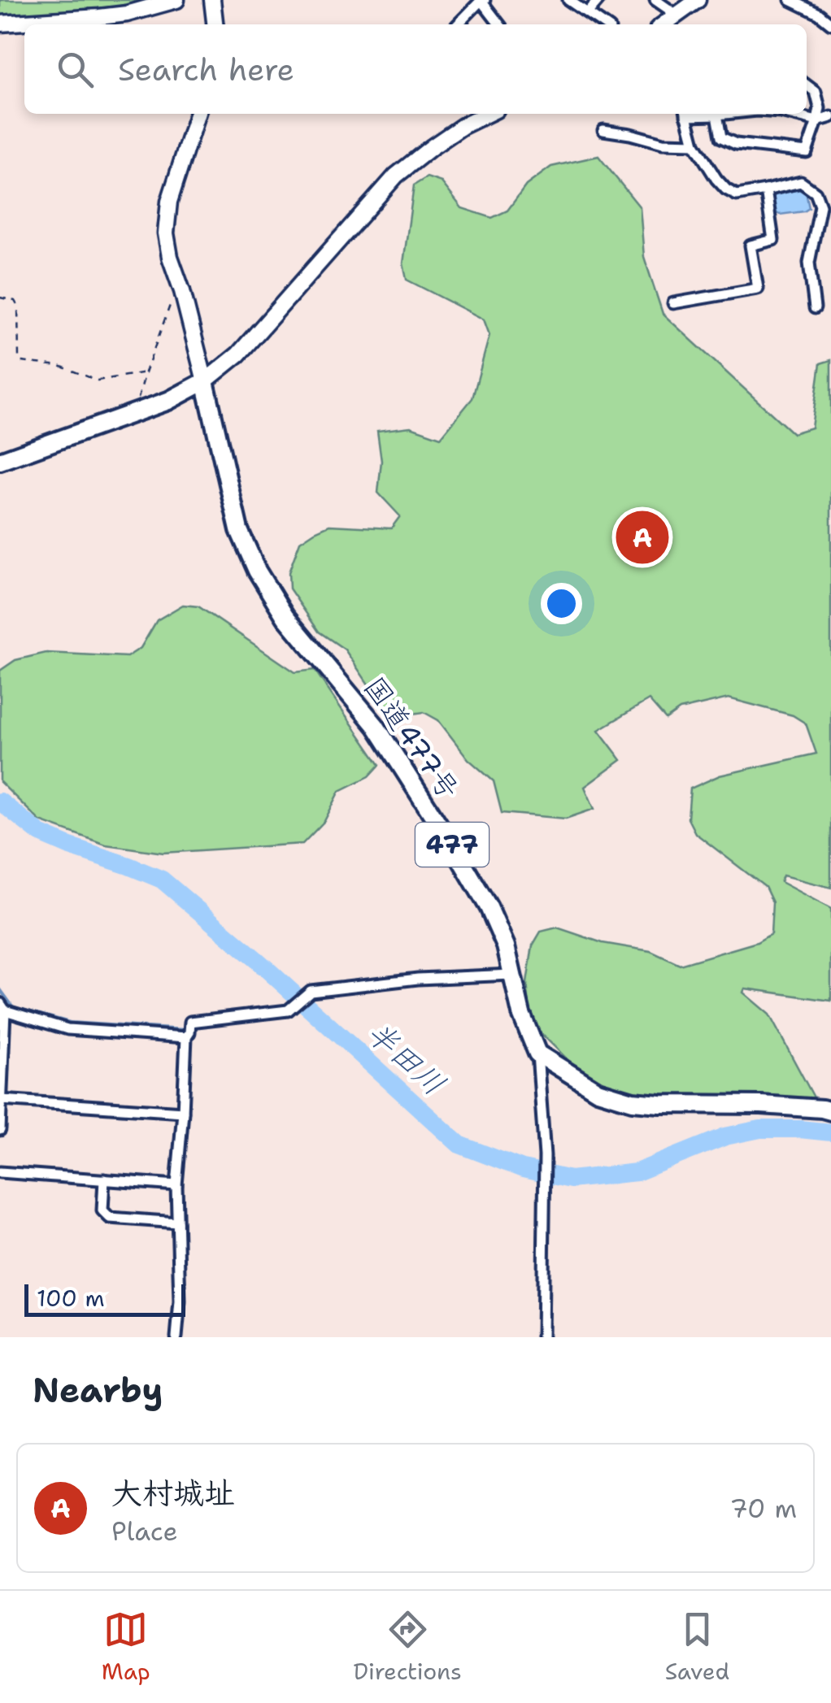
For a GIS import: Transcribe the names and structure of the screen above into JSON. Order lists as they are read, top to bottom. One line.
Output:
{"streets":{"highway":["国道477号","477"]},"water":["半田川"],"scale_bar":"100 m","page":{"search":"Search here","pins":"A","scale":"100 m","heading":"Nearby","list":[{"mark":"A","name":"大村城址","note":"Place","value":"70 m"}],"nav":["Map","Directions","Saved"]}}
